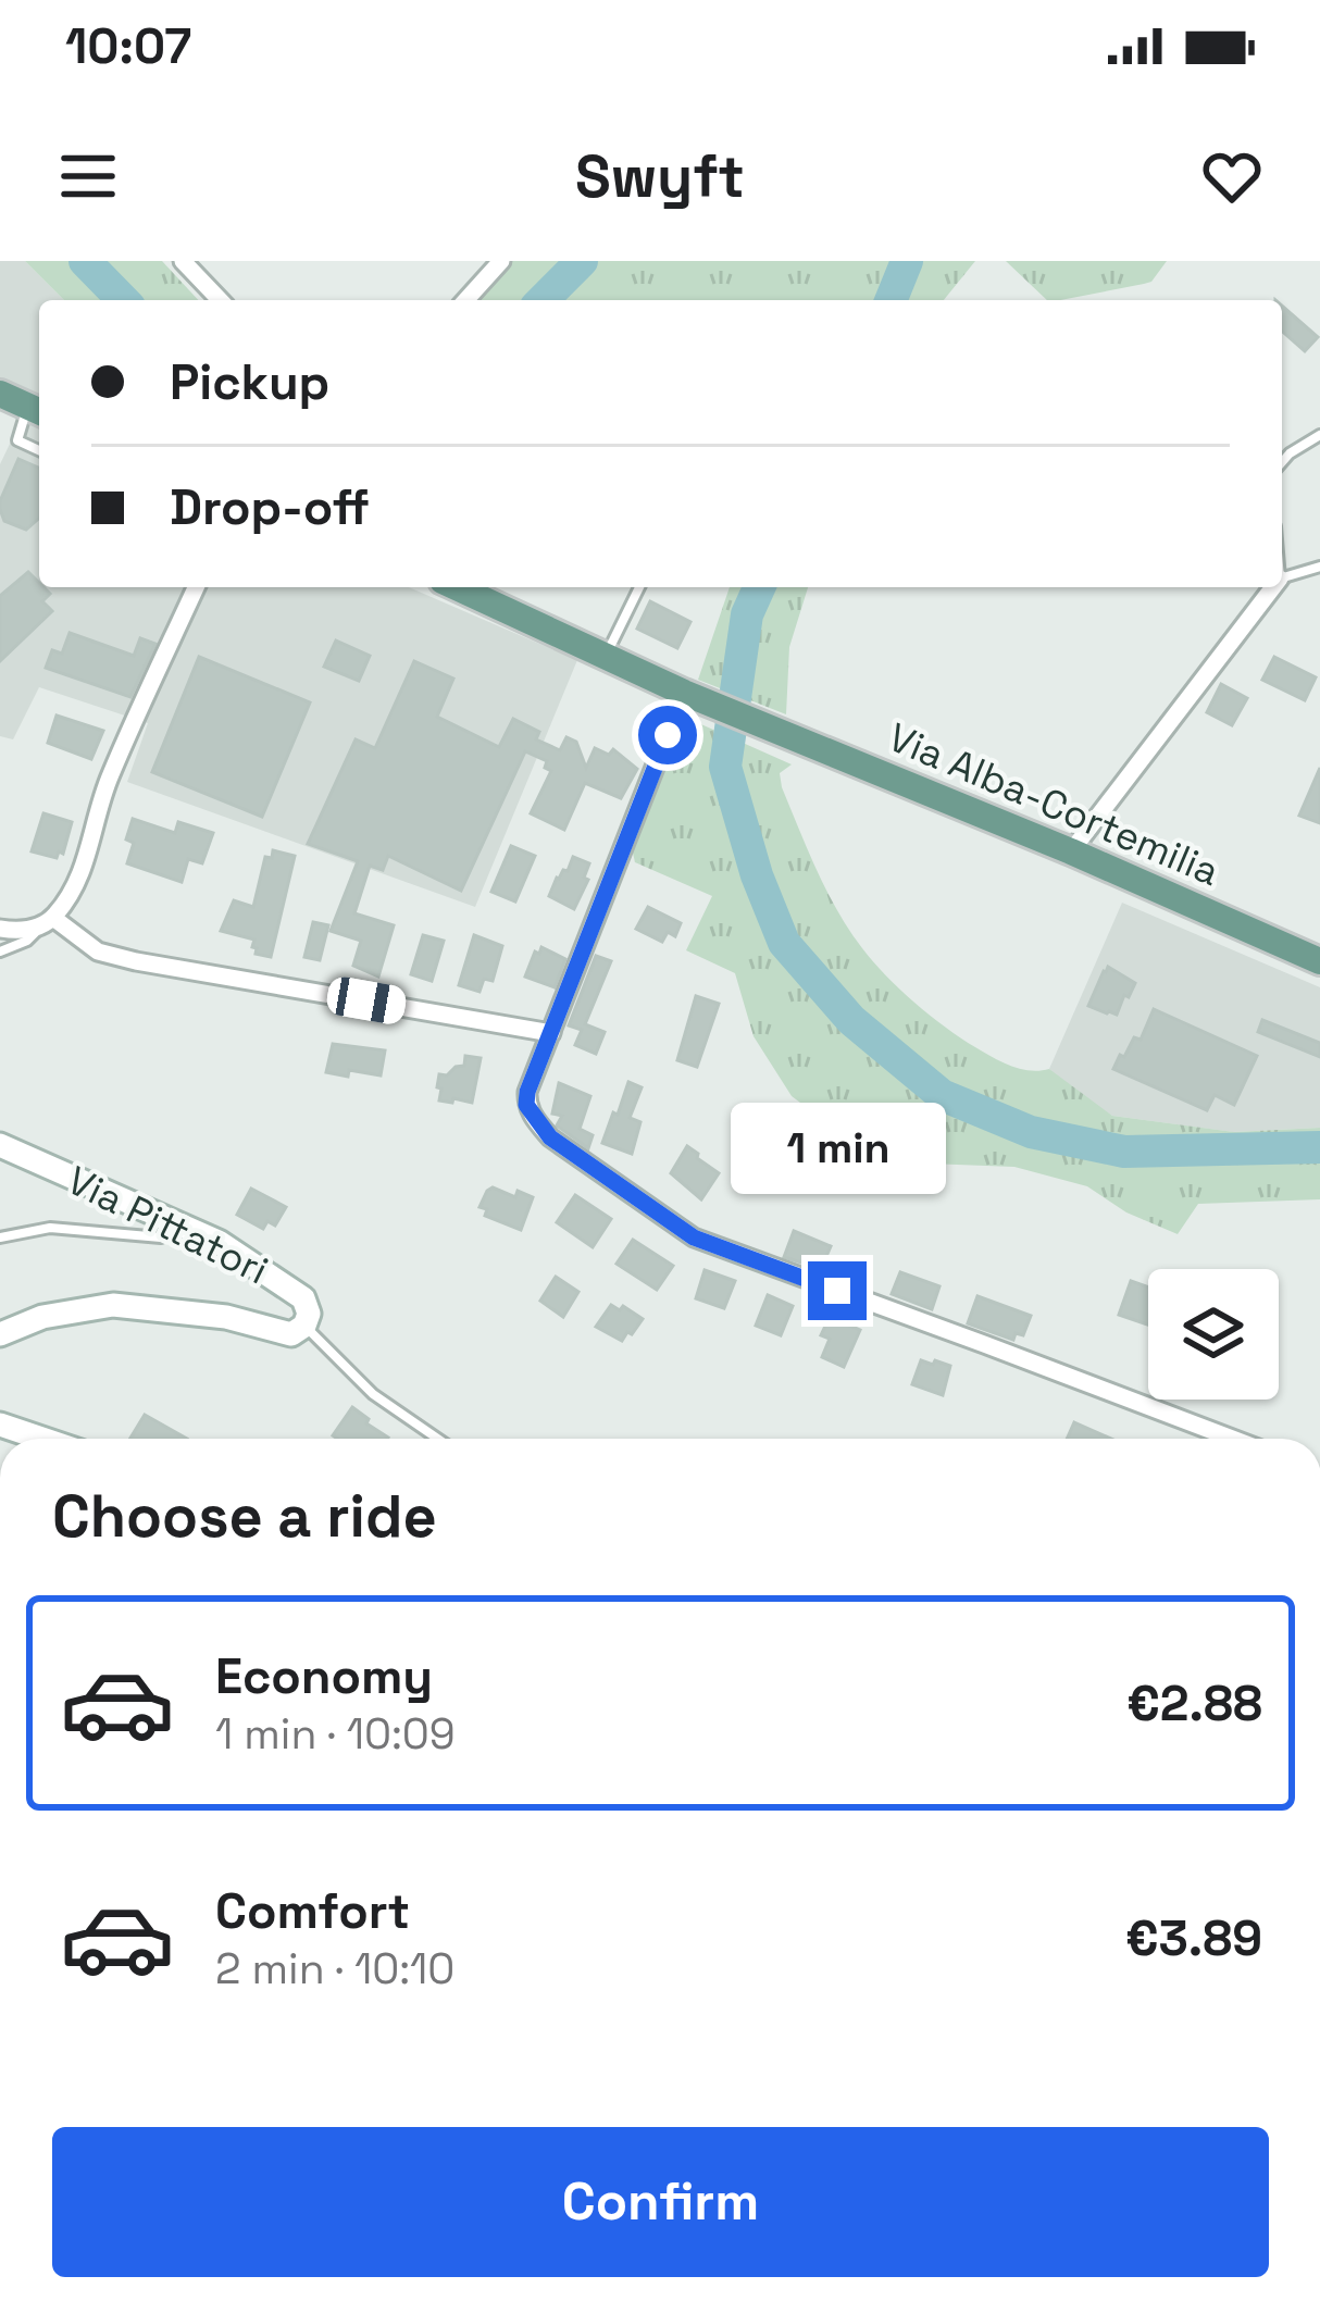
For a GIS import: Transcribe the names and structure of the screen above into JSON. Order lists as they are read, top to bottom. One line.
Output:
{"streets":{"main road":["Via Alba-Cortemilia"],"street":["Via Pittatori"]},"page":{"status":"10:07","header":"Swyft","banner":["Pickup","Drop-off"],"bubble":"1 min","heading":"Choose a ride","list":[{"name":"Economy","note":"1 min · 10:09","value":"€2.88"},{"name":"Comfort","note":"2 min · 10:10","value":"€3.89"}],"buttons":"Confirm"}}
